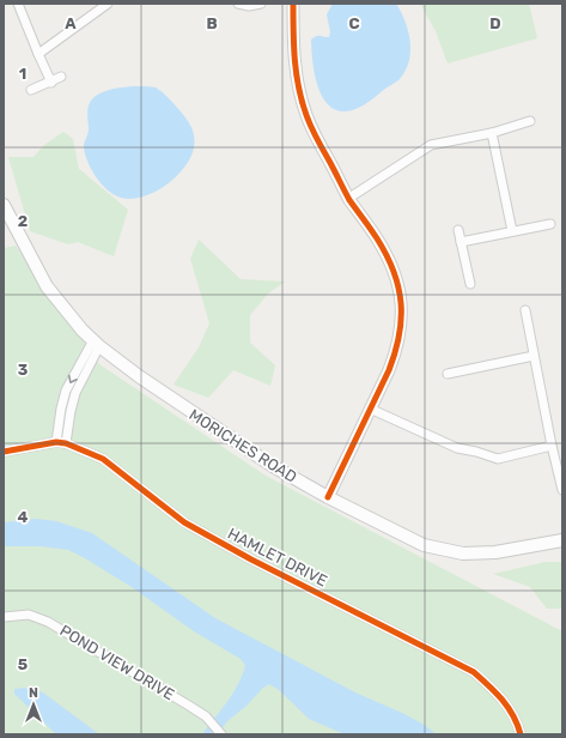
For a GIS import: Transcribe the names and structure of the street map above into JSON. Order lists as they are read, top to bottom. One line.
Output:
{"streets":{"main road":["MORICHES ROAD"],"street":["HAMLET DRIVE","POND VIEW DRIVE"]},"north":"top","grid":{"columns":["A","B","C","D"],"rows":["1","2","3","4","5"]}}
